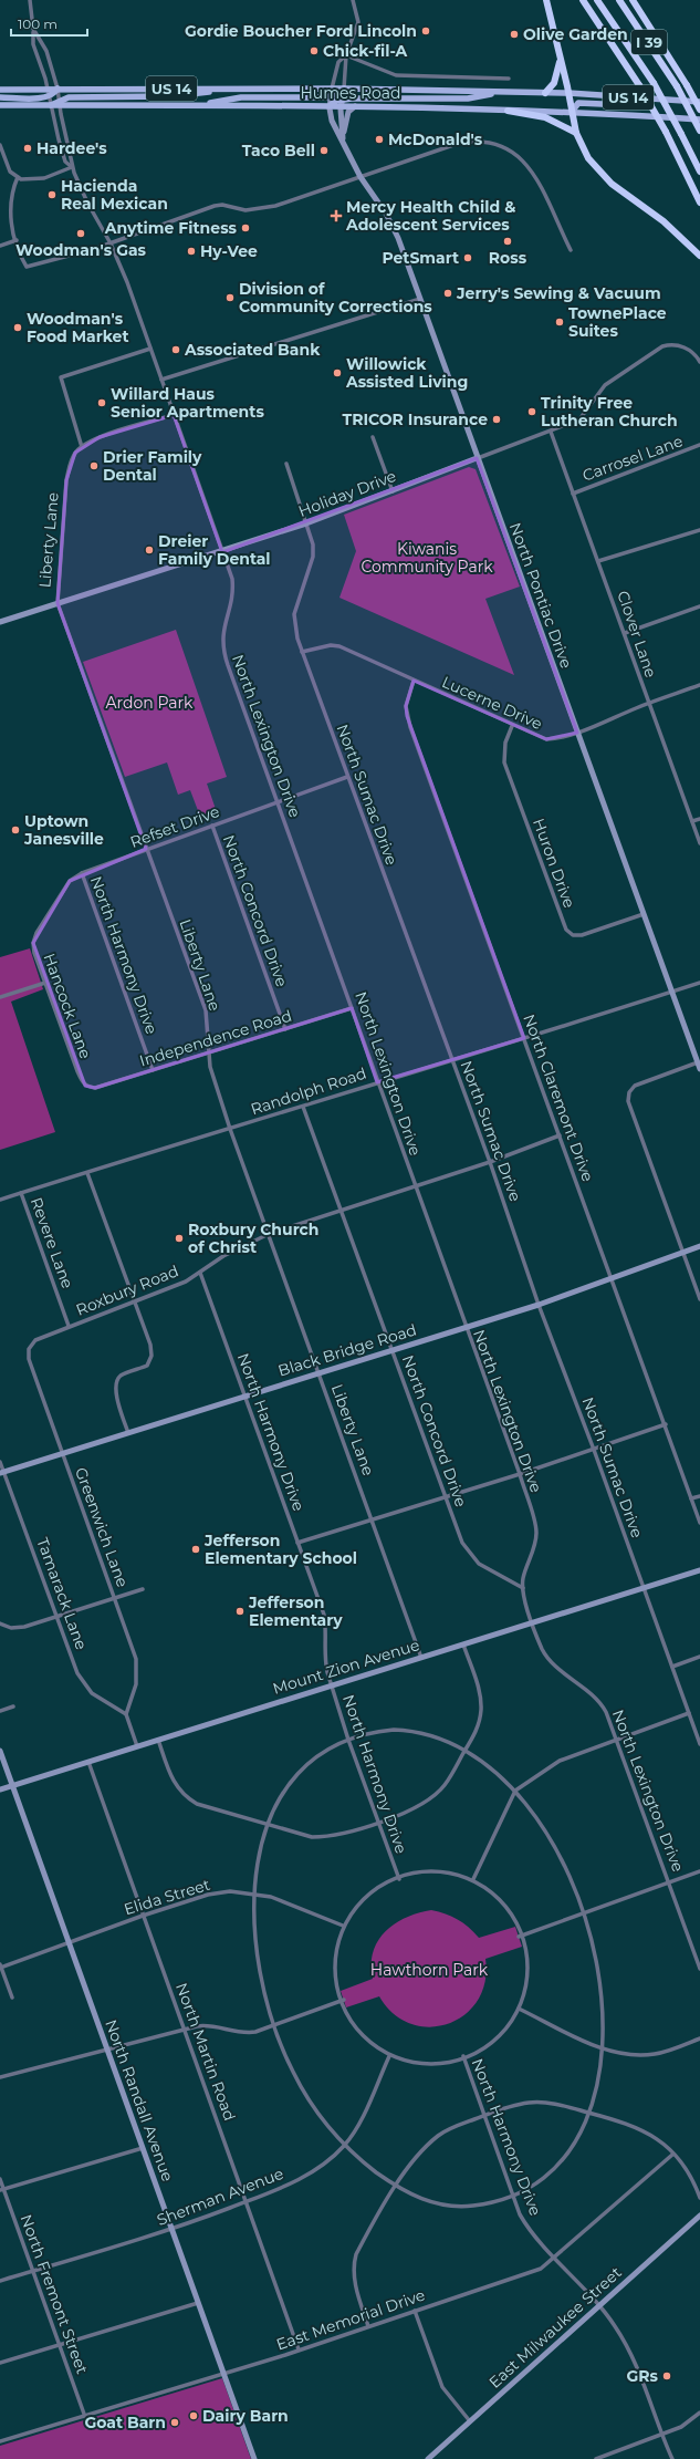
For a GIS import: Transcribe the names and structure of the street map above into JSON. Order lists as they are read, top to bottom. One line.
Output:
{"streets":{"highway":["I 39"],"main road":["US 14","Humes Road"],"street":["Carrosel Lane","Holiday Drive","Liberty Lane","North Pontiac Drive","Clover Lane","Lucerne Drive","North Lexington Drive","North Sumac Drive","Refset Drive","Huron Drive","North Concord Drive","North Harmony Drive","Hancock Lane","Independence Road","Randolph Road","North Claremont Drive","Revere Lane","Roxbury Road","Black Bridge Road","Greenwich Lane","Tamarack Lane","Mount Zion Avenue","Elida Street","North Martin Road","North Randall Avenue","Sherman Avenue","North Fremont Street","East Memorial Drive","East Milwaukee Street"]},"crossings":[["Humes Road","North Pontiac Drive"],["Humes Road","North Lexington Drive"],["Carrosel Lane","Clover Lane"],["Holiday Drive","Liberty Lane"],["Holiday Drive","North Pontiac Drive"],["Holiday Drive","Clover Lane"],["Holiday Drive","North Lexington Drive"],["Holiday Drive","North Sumac Drive"],["Liberty Lane","North Lexington Drive"],["Liberty Lane","Refset Drive"],["Liberty Lane","Independence Road"],["Liberty Lane","Randolph Road"],["Liberty Lane","Roxbury Road"],["Liberty Lane","Black Bridge Road"],["Liberty Lane","Mount Zion Avenue"],["North Pontiac Drive","Lucerne Drive"],["North Pontiac Drive","Huron Drive"],["North Pontiac Drive","Randolph Road"],["Clover Lane","Lucerne Drive"],["Lucerne Drive","North Sumac Drive"],["Lucerne Drive","Huron Drive"],["Lucerne Drive","North Claremont Drive"],["North Lexington Drive","Refset Drive"],["North Lexington Drive","North Concord Drive"],["North Lexington Drive","Independence Road"],["North Lexington Drive","Randolph Road"],["North Lexington Drive","Roxbury Road"],["North Lexington Drive","Black Bridge Road"],["North Lexington Drive","Mount Zion Avenue"],["North Sumac Drive","Refset Drive"],["North Sumac Drive","Randolph Road"],["North Sumac Drive","Roxbury Road"],["North Sumac Drive","Black Bridge Road"],["North Sumac Drive","Mount Zion Avenue"],["Refset Drive","North Concord Drive"],["Refset Drive","North Harmony Drive"],["Refset Drive","Hancock Lane"],["North Concord Drive","Independence Road"],["North Concord Drive","Randolph Road"],["North Concord Drive","Roxbury Road"],["North Concord Drive","Black Bridge Road"],["North Harmony Drive","Independence Road"],["North Harmony Drive","Roxbury Road"],["North Harmony Drive","Black Bridge Road"],["North Harmony Drive","Mount Zion Avenue"],["North Harmony Drive","East Memorial Drive"],["North Harmony Drive","East Milwaukee Street"],["Hancock Lane","Independence Road"],["Randolph Road","North Claremont Drive"],["Randolph Road","Revere Lane"],["North Claremont Drive","Roxbury Road"],["North Claremont Drive","Black Bridge Road"],["Revere Lane","Roxbury Road"],["Roxbury Road","Greenwich Lane"],["Black Bridge Road","Greenwich Lane"],["Black Bridge Road","Tamarack Lane"],["Greenwich Lane","Tamarack Lane"],["Mount Zion Avenue","North Martin Road"],["Mount Zion Avenue","North Randall Avenue"],["Elida Street","North Martin Road"],["Elida Street","North Randall Avenue"],["North Martin Road","Sherman Avenue"],["North Martin Road","East Memorial Drive"],["North Randall Avenue","Sherman Avenue"],["North Randall Avenue","East Memorial Drive"],["Sherman Avenue","North Fremont Street"],["North Fremont Street","East Memorial Drive"]],"parks":["Kiwanis Community Park","Ardon Park","Hawthorn Park"],"places":{"other":["Gordie Boucher Ford Lincoln","Olive Garden","Chick-fil-A","McDonald's","Hardee's","Taco Bell","Hacienda Real Mexican","Anytime Fitness","Woodman's Gas","Ross","Hy-Vee","PetSmart","Jerry's Sewing & Vacuum","Division of Community Corrections","TownePlace Suites","Woodman's Food Market","Associated Bank","Willowick Assisted Living","Willard Haus Senior Apartments","Trinity Free Lutheran Church","TRICOR Insurance","Drier Family Dental","Dreier Family Dental","Uptown Janesville","Roxbury Church of Christ","Jefferson Elementary School","Jefferson Elementary","GRs","Dairy Barn","Goat Barn"],"health":["Mercy Health Child & Adolescent Services"]},"scale_bar":"100 m"}
